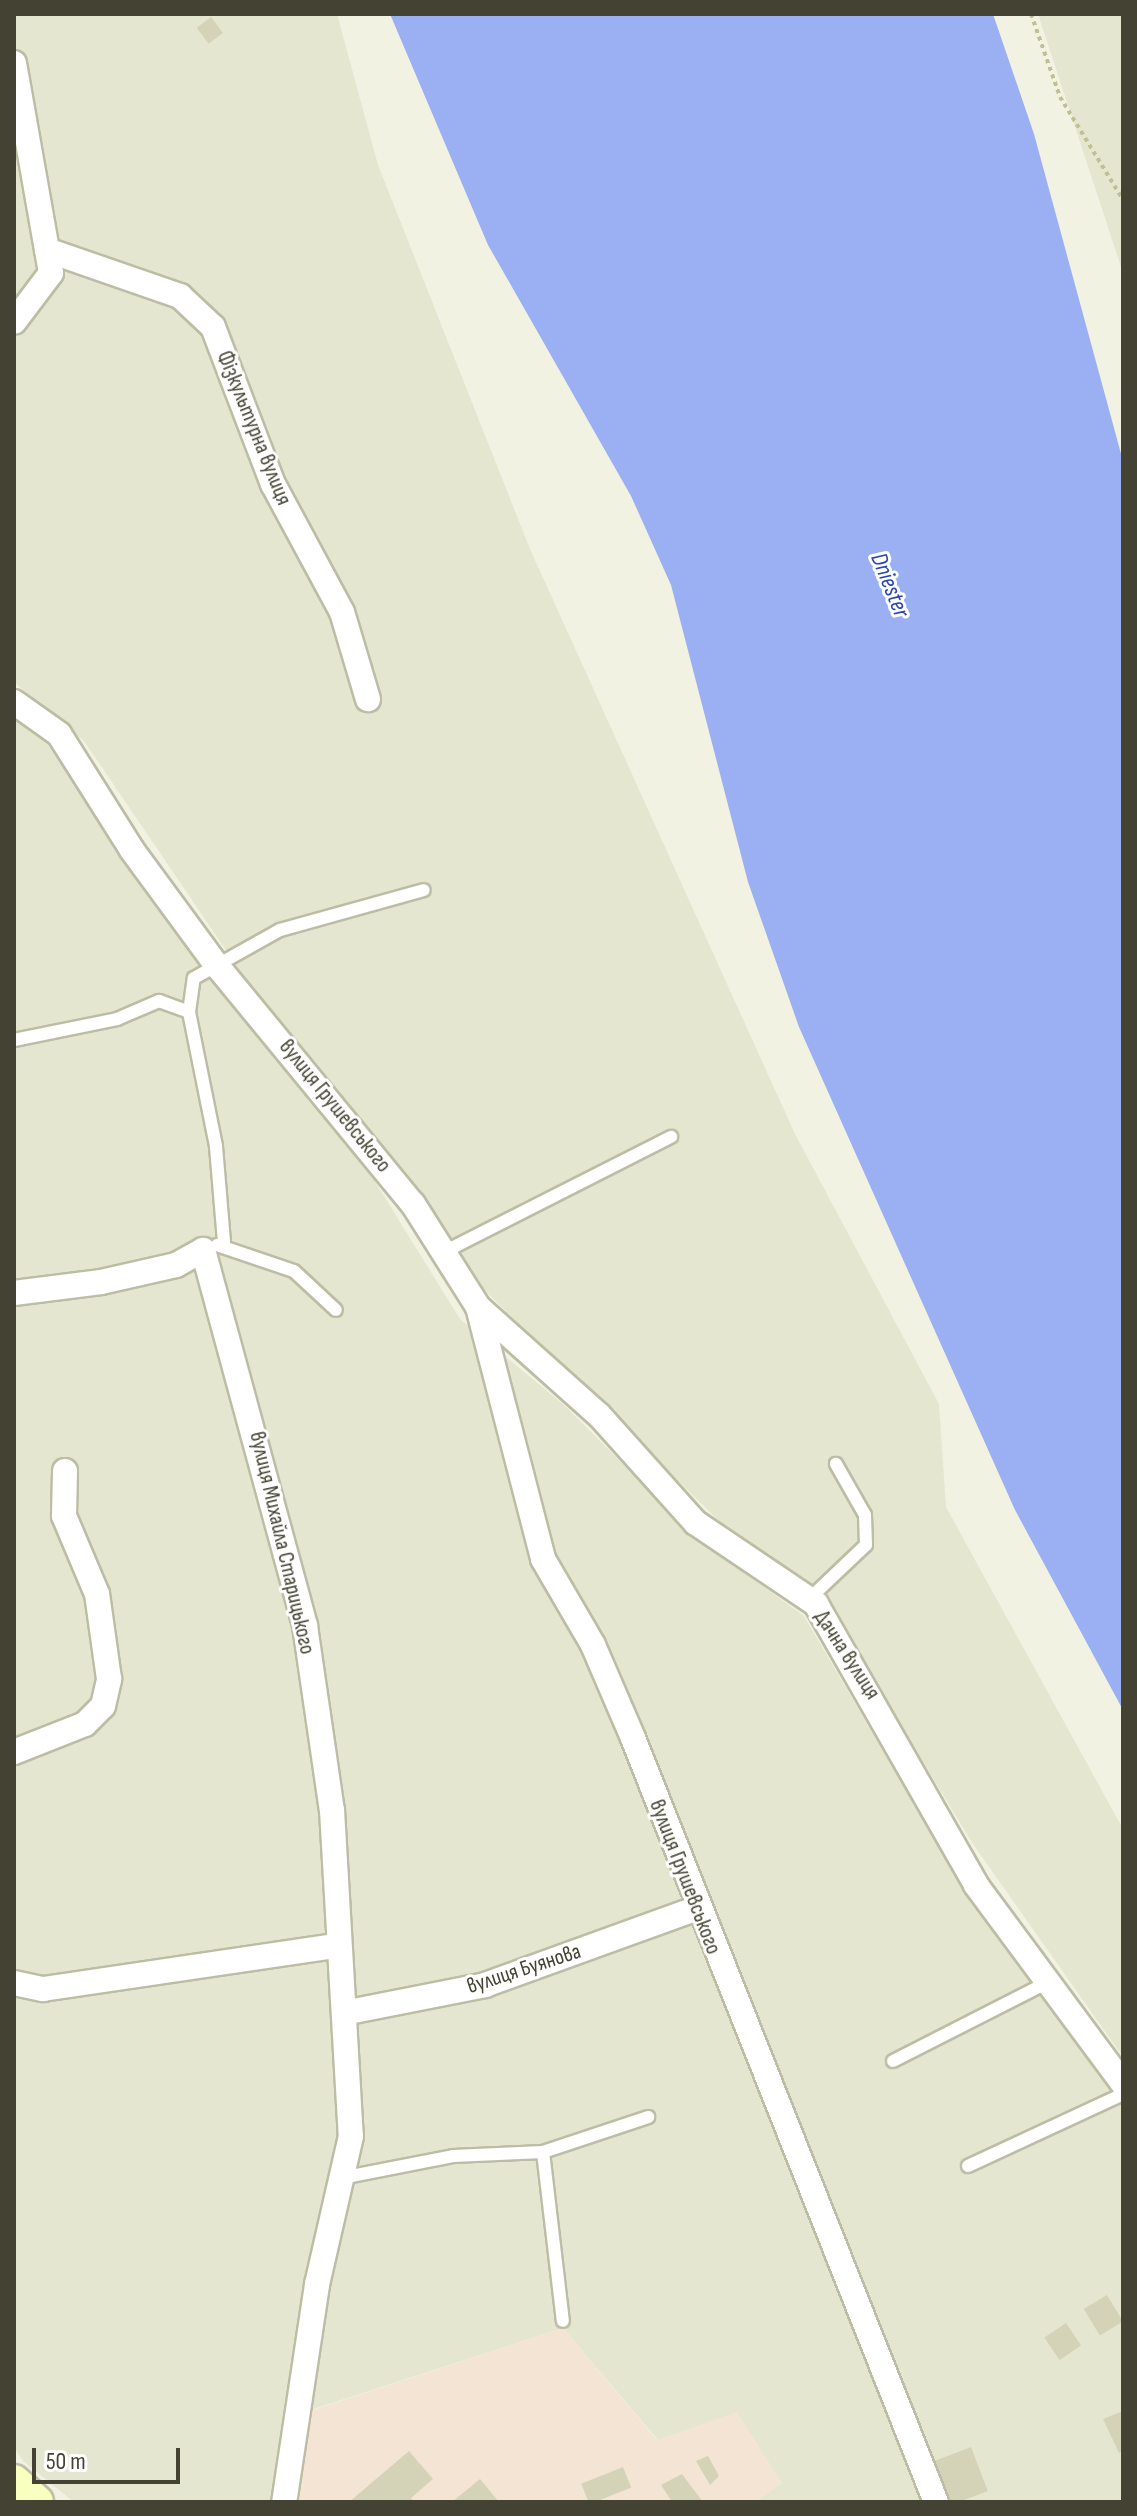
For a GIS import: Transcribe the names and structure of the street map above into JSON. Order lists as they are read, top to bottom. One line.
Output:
{"streets":{"street":["Фізкультурна вулиця","вулиця Грушевського","вулиця Михайла Старицького","Дачна вулиця","вулиця Буянова"]},"crossings":[["вулиця Грушевського","Дачна вулиця"],["вулиця Грушевського","вулиця Буянова"],["вулиця Михайла Старицького","вулиця Буянова"]],"water":["Dniester"],"scale_bar":"50 m"}
